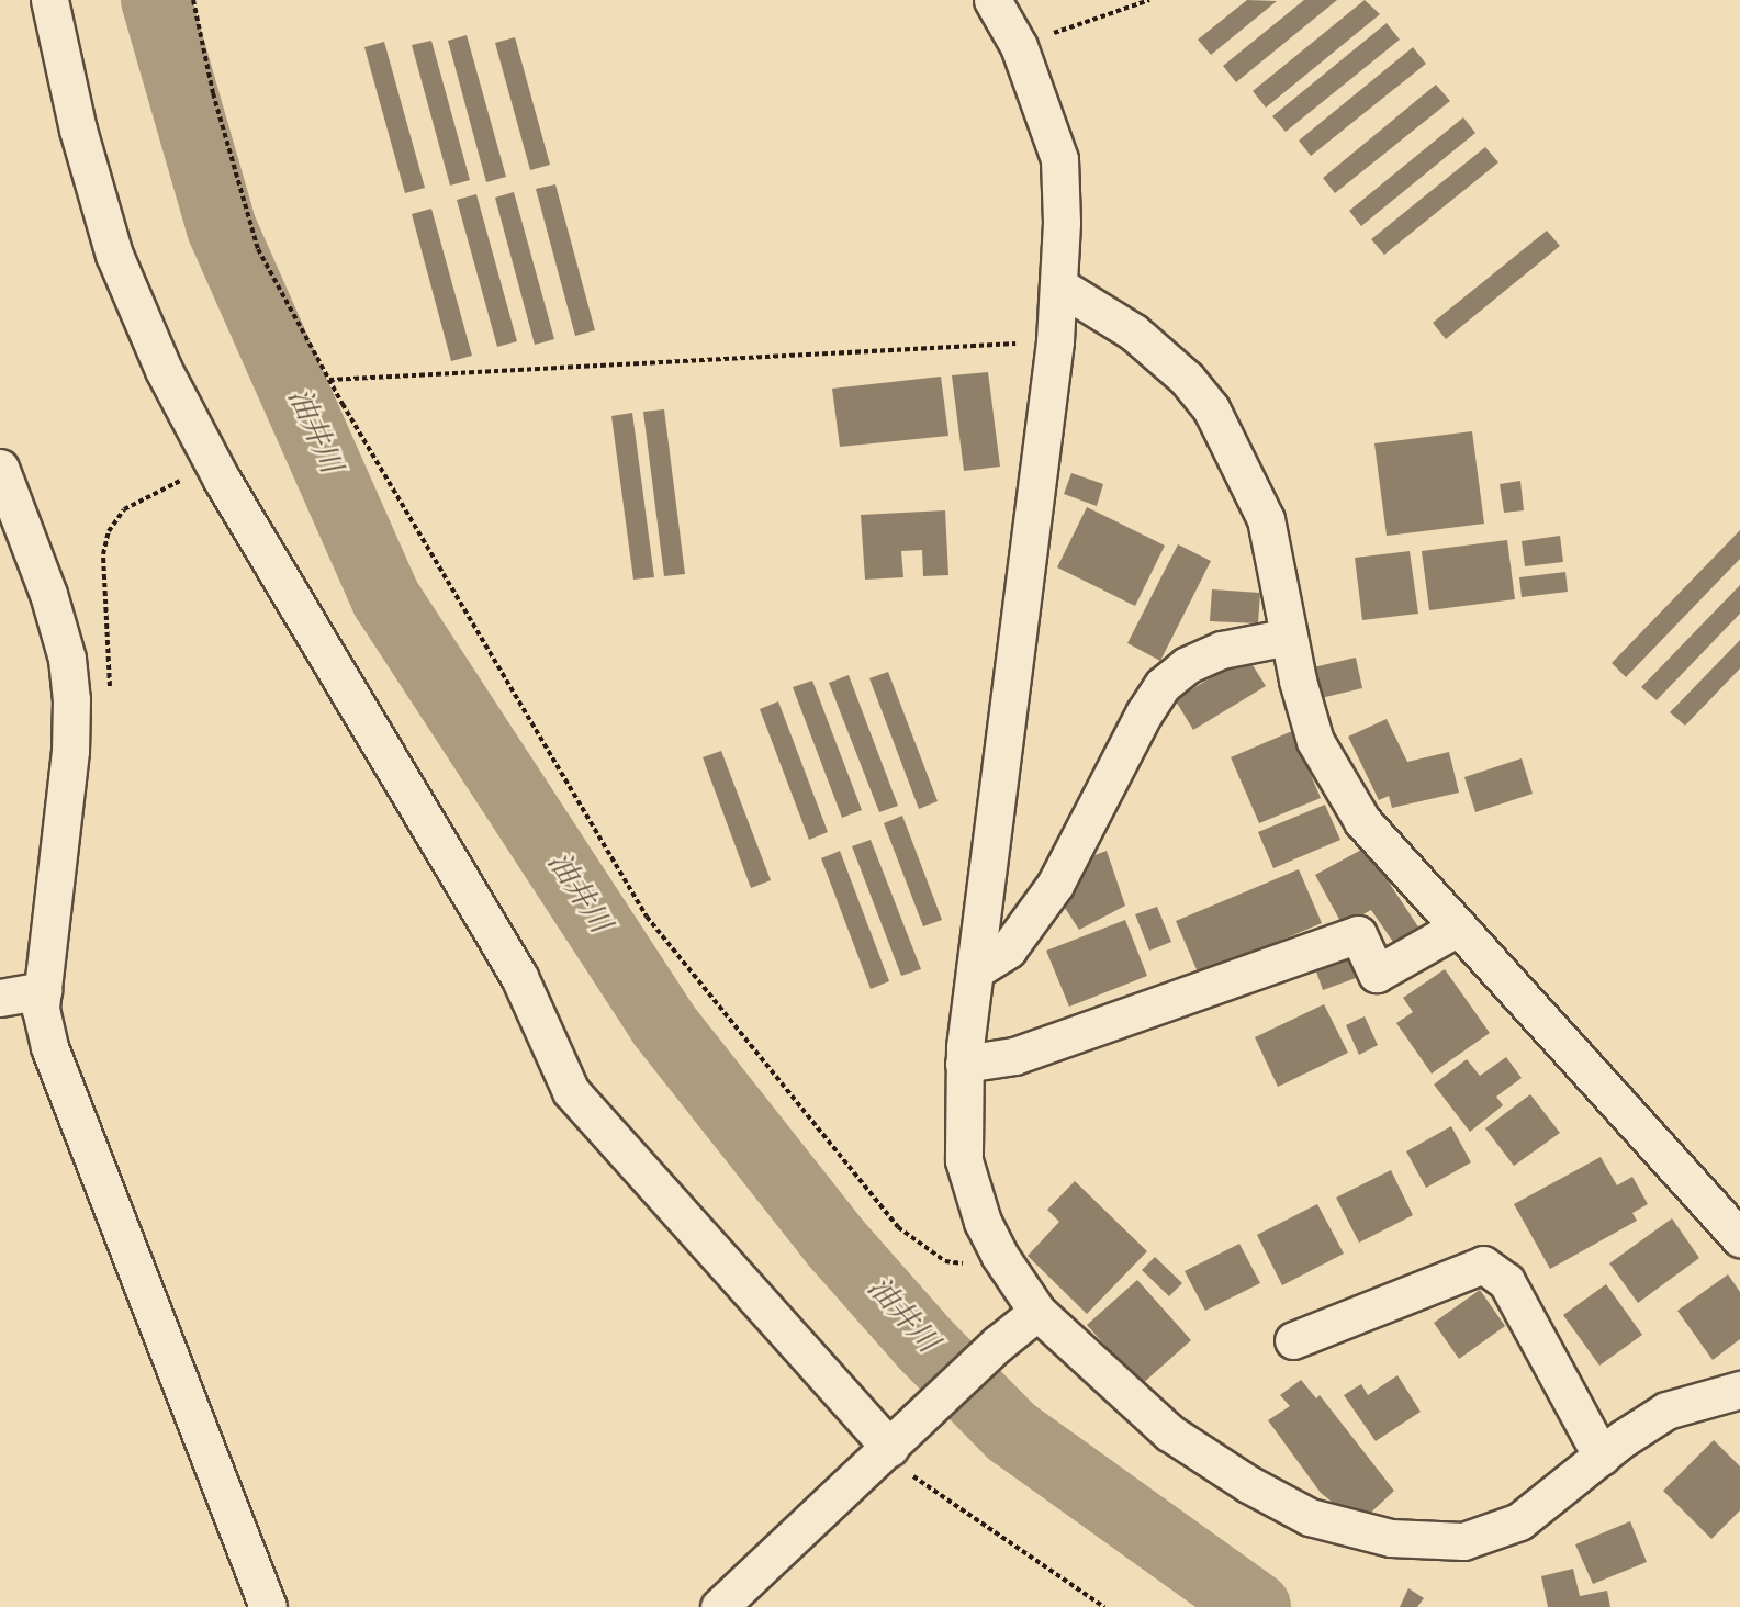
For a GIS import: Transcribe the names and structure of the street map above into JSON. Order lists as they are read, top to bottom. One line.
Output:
{"water":["油井川"]}
